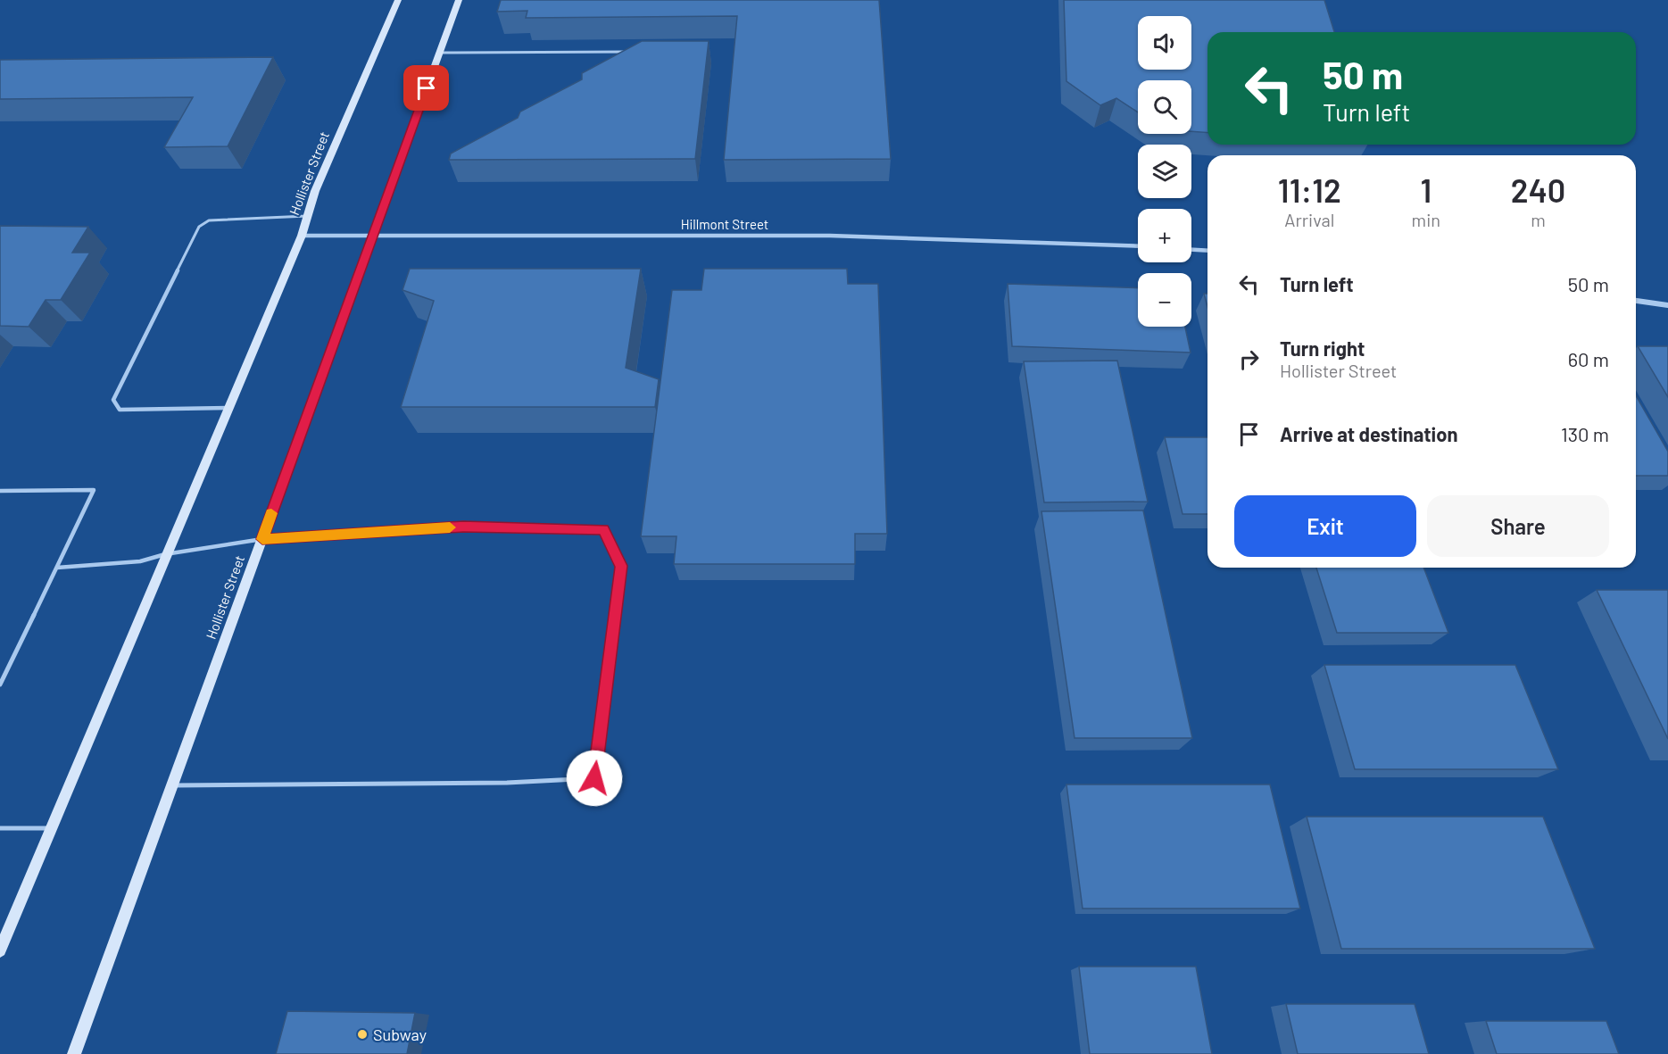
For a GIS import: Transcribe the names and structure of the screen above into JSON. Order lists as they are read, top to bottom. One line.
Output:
{"streets":{"main road":["Hollister Street"],"street":["Hillmont Street"]},"crossings":[["Hollister Street","Hillmont Street"]],"places":["Subway"],"page":{"map_buttons":["+","−"],"turn":["50 m","Turn left"],"eta":["11:12","Arrival","1","min","240","m"],"list":[{"name":"Turn left","value":"50 m"},{"name":"Turn right","note":"Hollister Street","value":"60 m"},{"name":"Arrive at destination","value":"130 m"}],"buttons":["Exit","Share"]}}
